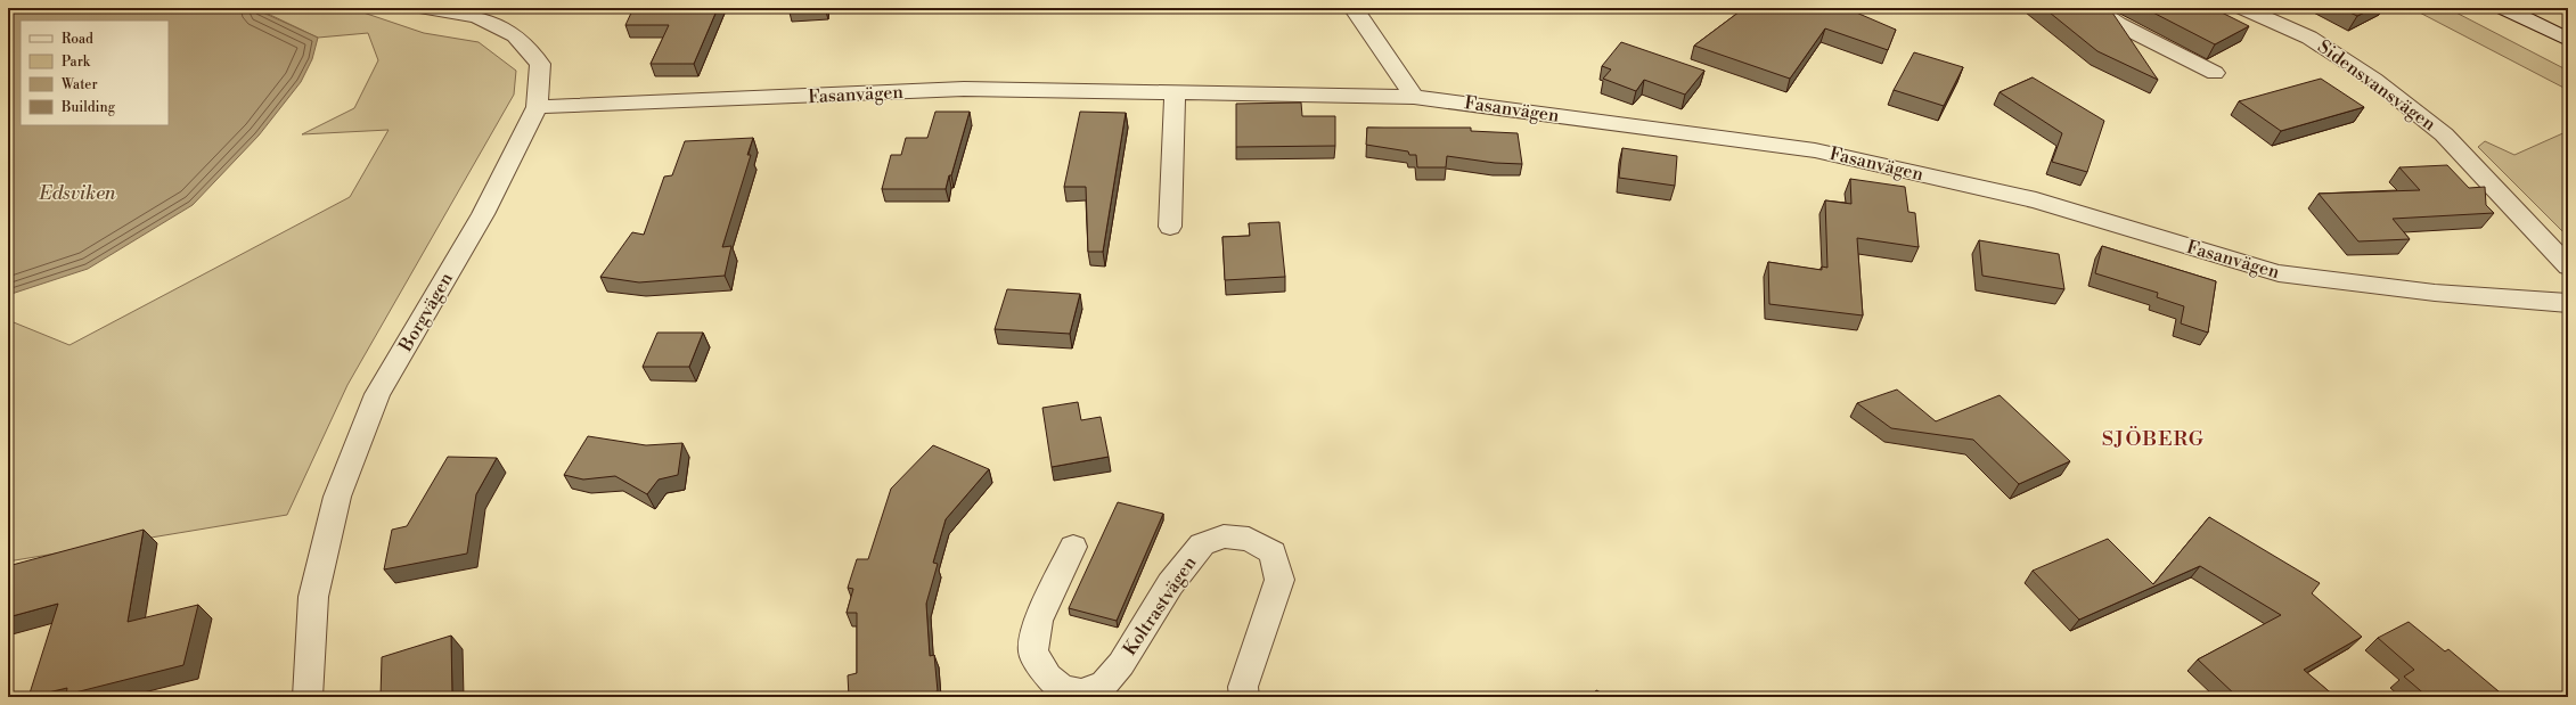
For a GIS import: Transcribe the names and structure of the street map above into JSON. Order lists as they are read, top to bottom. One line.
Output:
{"streets":{"street":["Sidensvansvägen","Fasanvägen","Borgvägen","Koltrastvägen"]},"crossings":[["Fasanvägen","Borgvägen"]],"districts":["SJÖBERG"],"water":["Edsviken"],"legend":["Road","Park","Water","Building"]}
